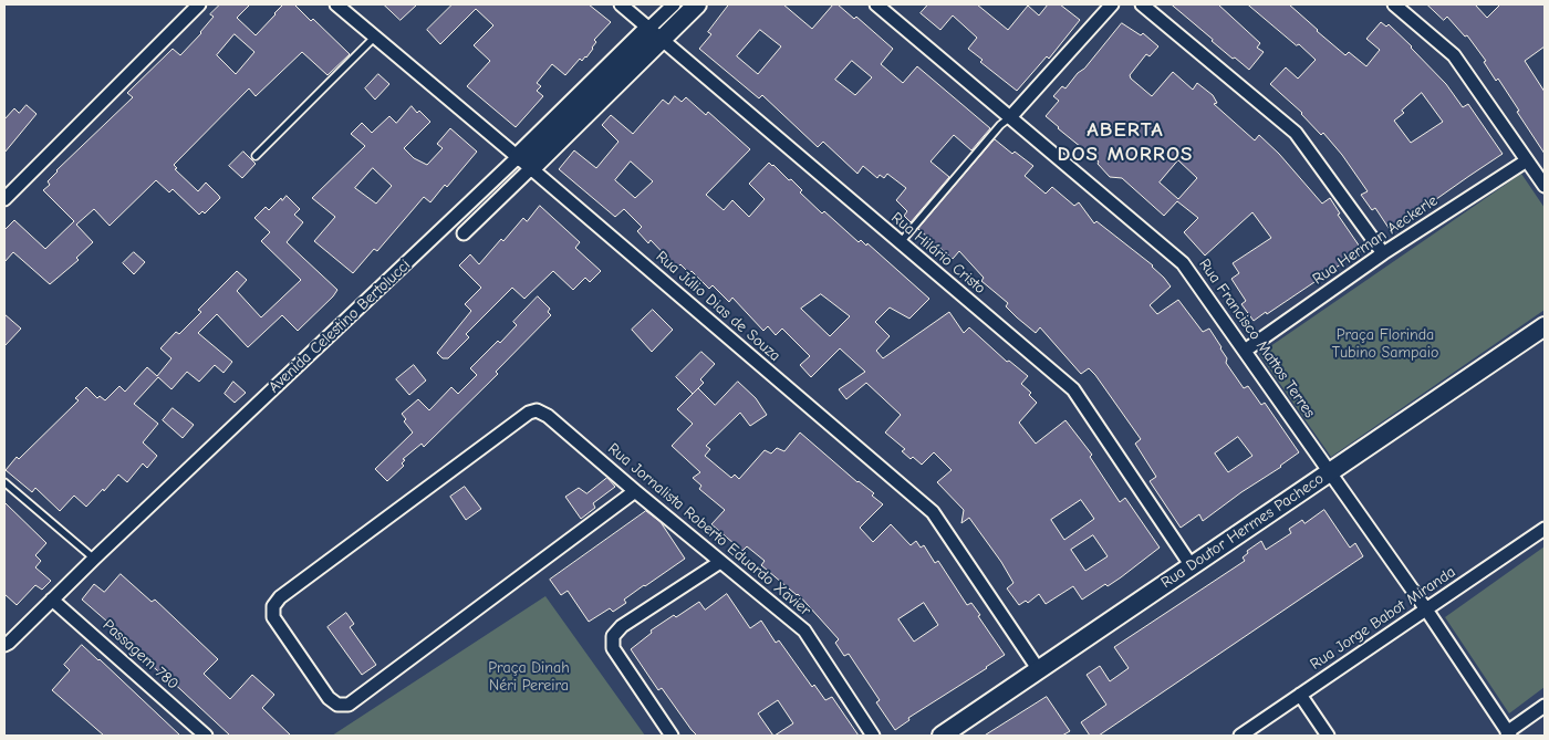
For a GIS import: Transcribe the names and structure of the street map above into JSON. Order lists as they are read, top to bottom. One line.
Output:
{"streets":{"street":["Rua Herman Aeckerle","Rua Hilário Cristo","Rua Júlio Dias de Souza","Avenida Celestino Bertolucci","Rua Francisco Mattos Terres","Rua Jornalista Roberto Eduardo Xavier","Rua Doutor Hermes Pacheco","Rua Jorge Babot Miranda","Passagem 780"]},"crossings":[["Rua Herman Aeckerle","Rua Francisco Mattos Terres"],["Rua Hilário Cristo","Avenida Celestino Bertolucci"],["Rua Hilário Cristo","Rua Doutor Hermes Pacheco"],["Rua Júlio Dias de Souza","Avenida Celestino Bertolucci"],["Rua Júlio Dias de Souza","Rua Doutor Hermes Pacheco"],["Avenida Celestino Bertolucci","Passagem 780"],["Rua Francisco Mattos Terres","Rua Doutor Hermes Pacheco"],["Rua Francisco Mattos Terres","Rua Jorge Babot Miranda"]],"districts":["ABERTA DOS MORROS"],"parks":["Praça Florinda Tubino Sampaio","Praça Dinah Néri Pereira"]}
